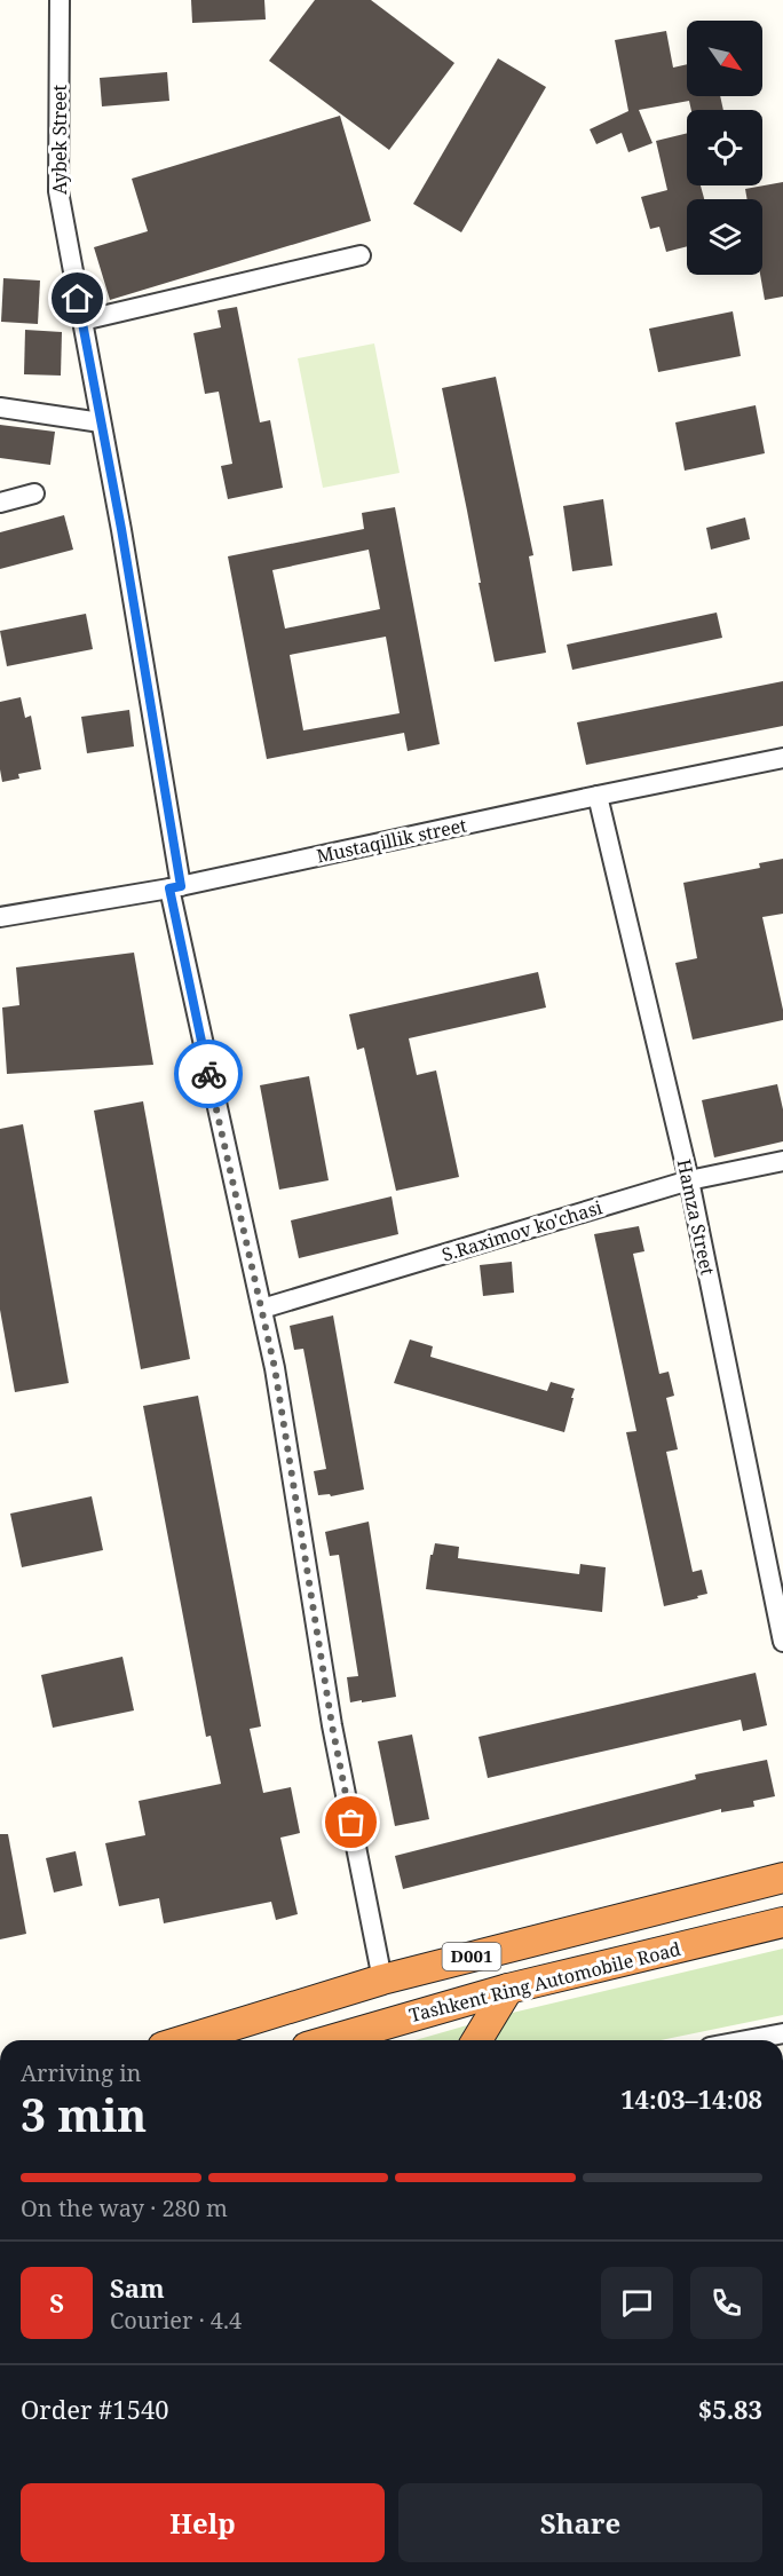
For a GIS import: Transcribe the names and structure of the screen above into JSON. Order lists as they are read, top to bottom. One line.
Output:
{"streets":{"highway":["D001","Tashkent Ring Automobile Road"],"street":["Aybek Street","Mustaqillik street","Hamza Street","S.Raximov ko'chasi"]},"crossings":[["Aybek Street","Mustaqillik street"],["Mustaqillik street","Hamza Street"],["Hamza Street","S.Raximov ko'chasi"]],"north":"bottom right","page":{"heading":["3 min","Arriving in","14:03–14:08"],"panel":["Sam","Courier · 4.4","Order #1540","$5.83"],"bar":"On the way · 280 m","round":"S","buttons":["Help","Share"]}}
